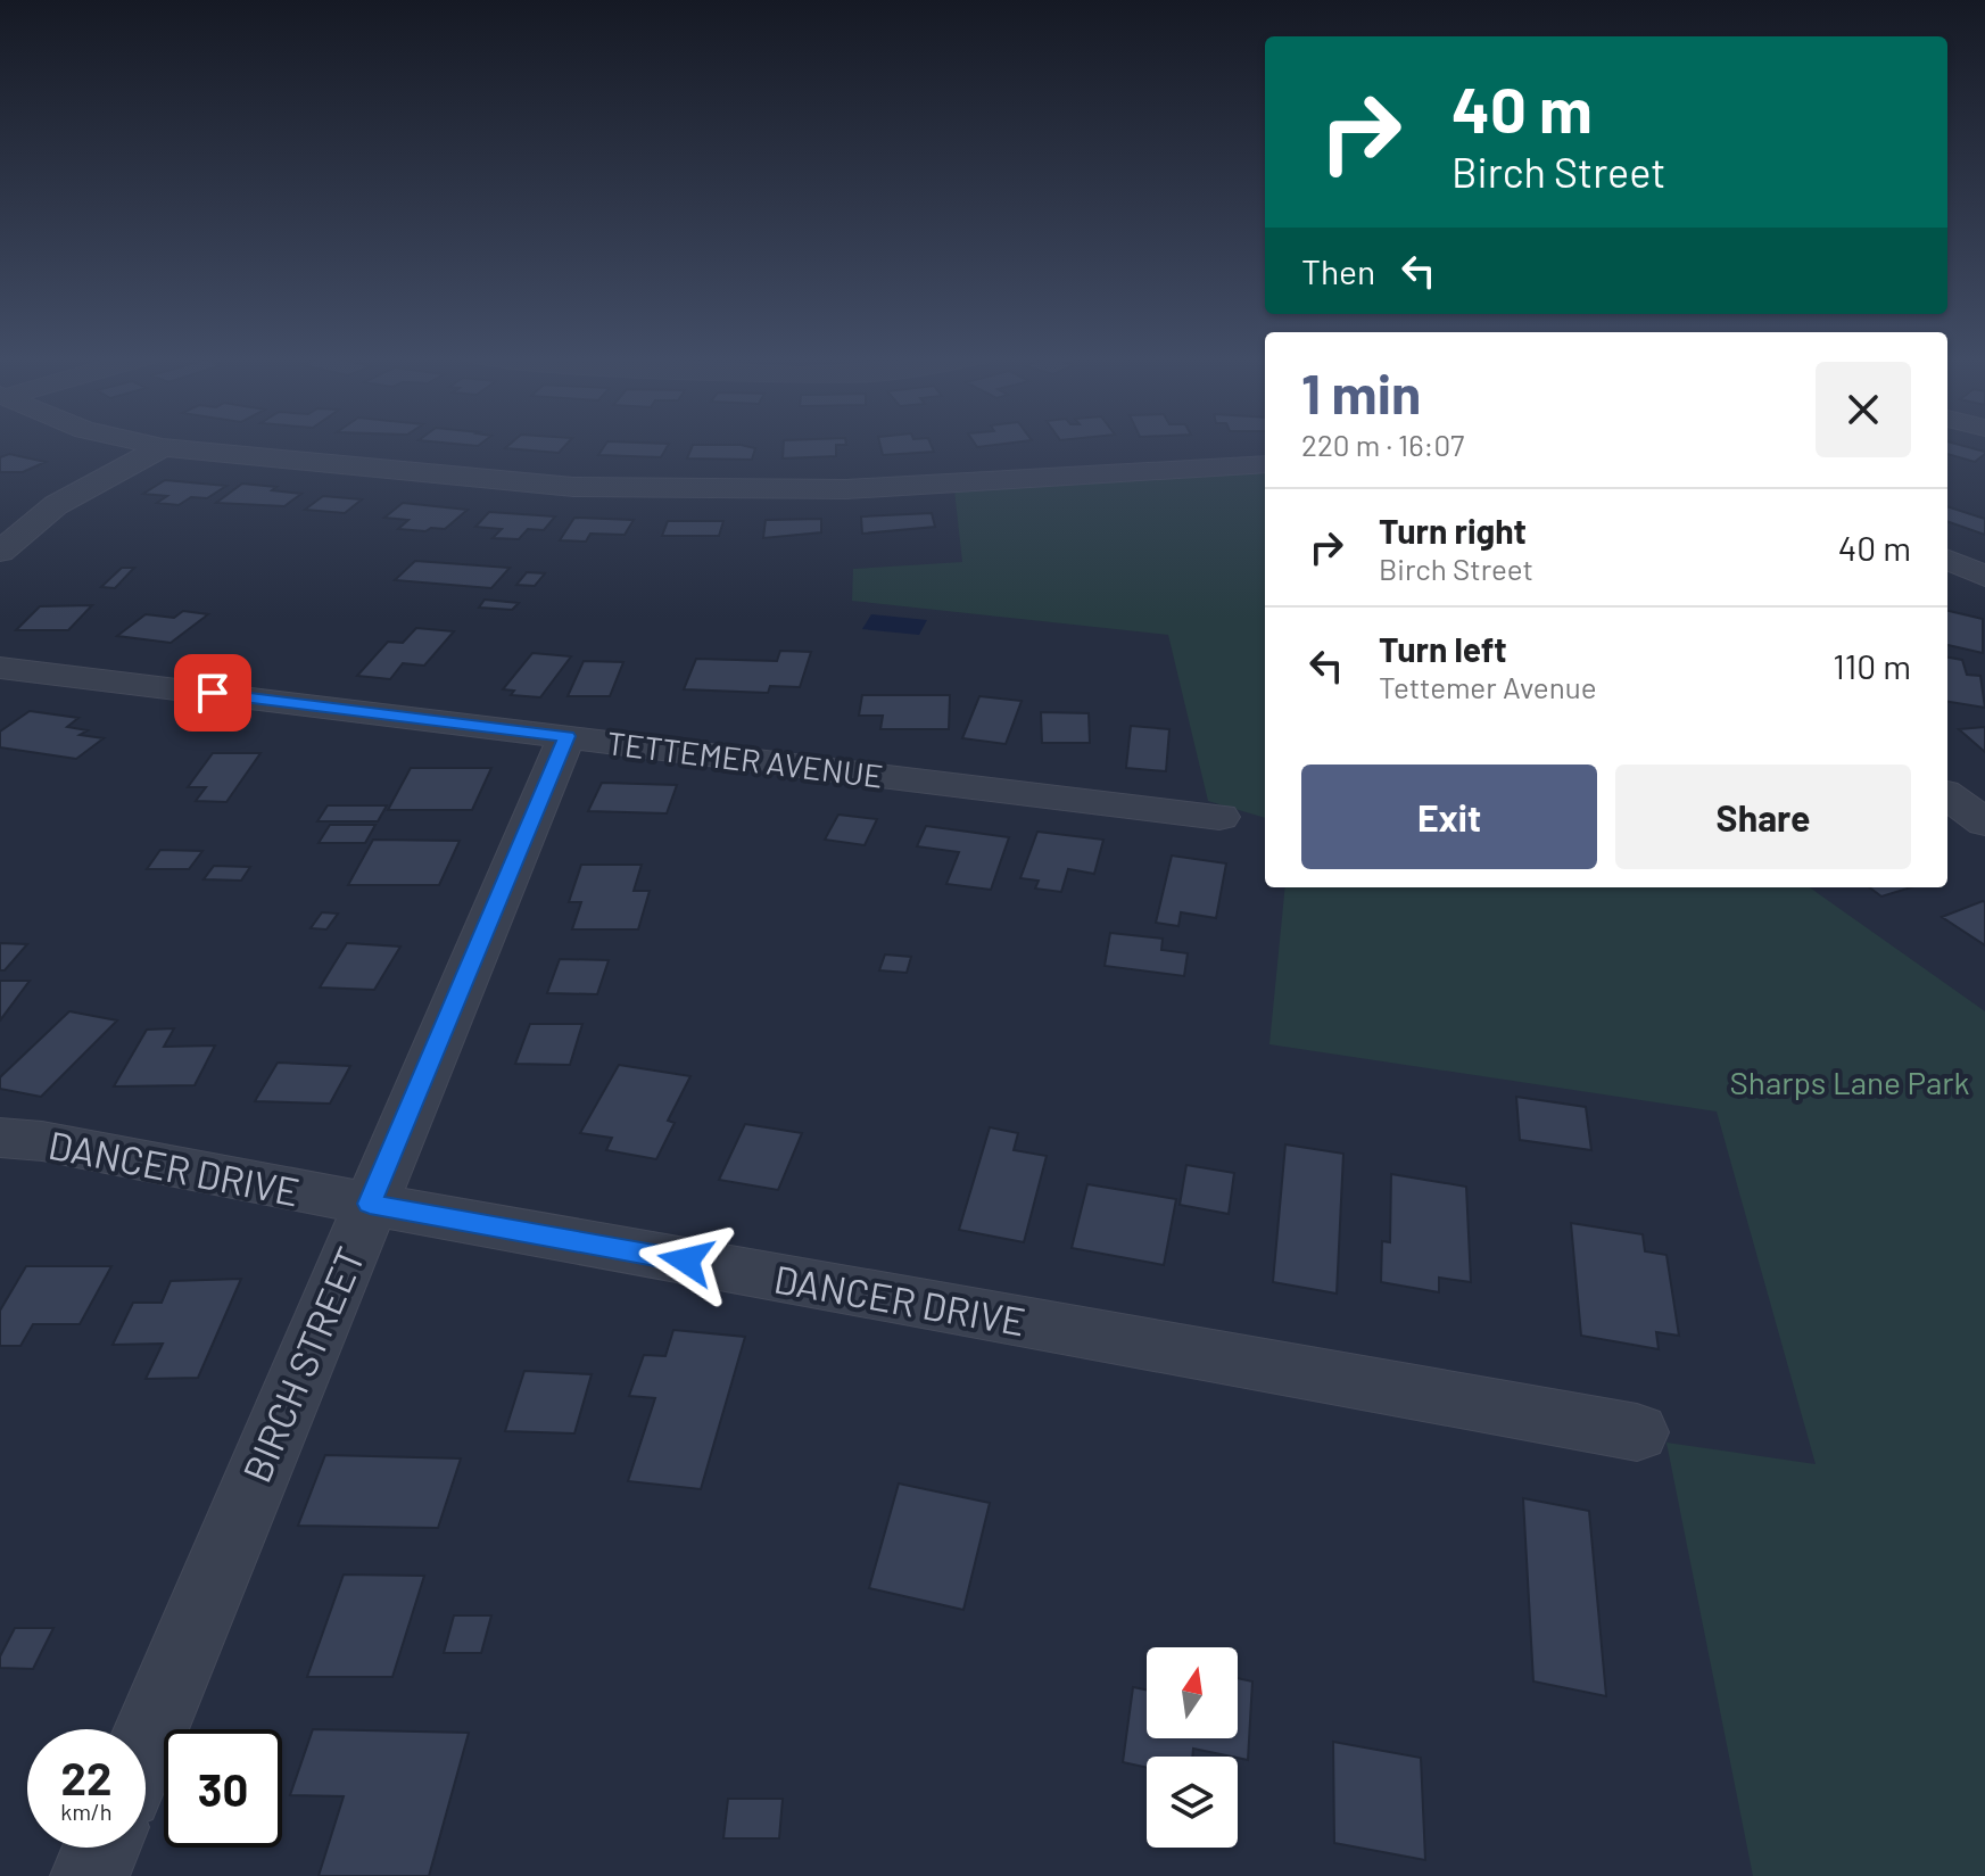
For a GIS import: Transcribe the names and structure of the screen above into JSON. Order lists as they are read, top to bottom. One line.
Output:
{"streets":{"street":["TETTEMER AVENUE","DANCER DRIVE","BIRCH STREET"]},"crossings":[["TETTEMER AVENUE","BIRCH STREET"],["DANCER DRIVE","BIRCH STREET"]],"parks":["Sharps Lane Park"],"north":"top","page":{"turn":["40 m","Birch Street"],"then":"Then","heading":["1 min","220 m · 16:07"],"list":[{"name":"Turn right","note":"Birch Street","value":"40 m"},{"name":"Turn left","note":"Tettemer Avenue","value":"110 m"}],"buttons":["Exit","Share"],"speed":"22 km/h","limit":"30"}}
